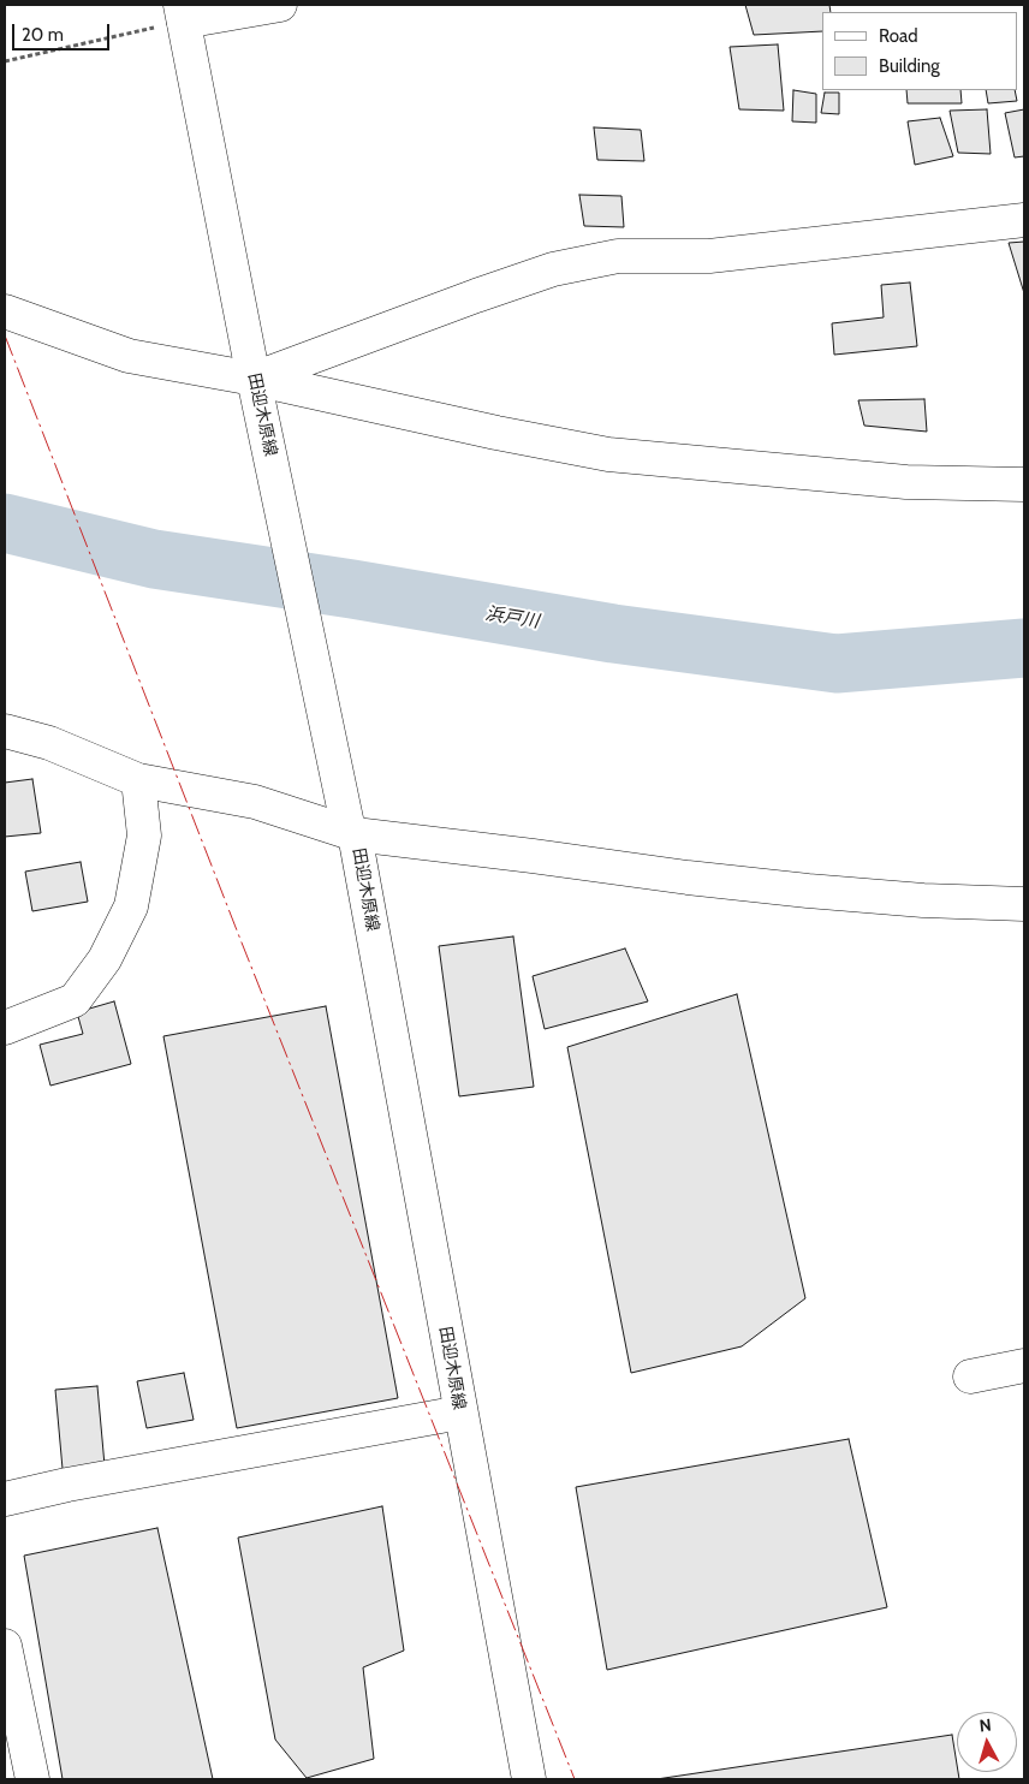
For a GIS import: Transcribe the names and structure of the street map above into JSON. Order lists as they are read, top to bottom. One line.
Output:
{"streets":{"street":["田迎木原線"]},"water":["浜戸川"],"legend":["Road","Building"],"scale_bar":"20 m","north":"top"}
